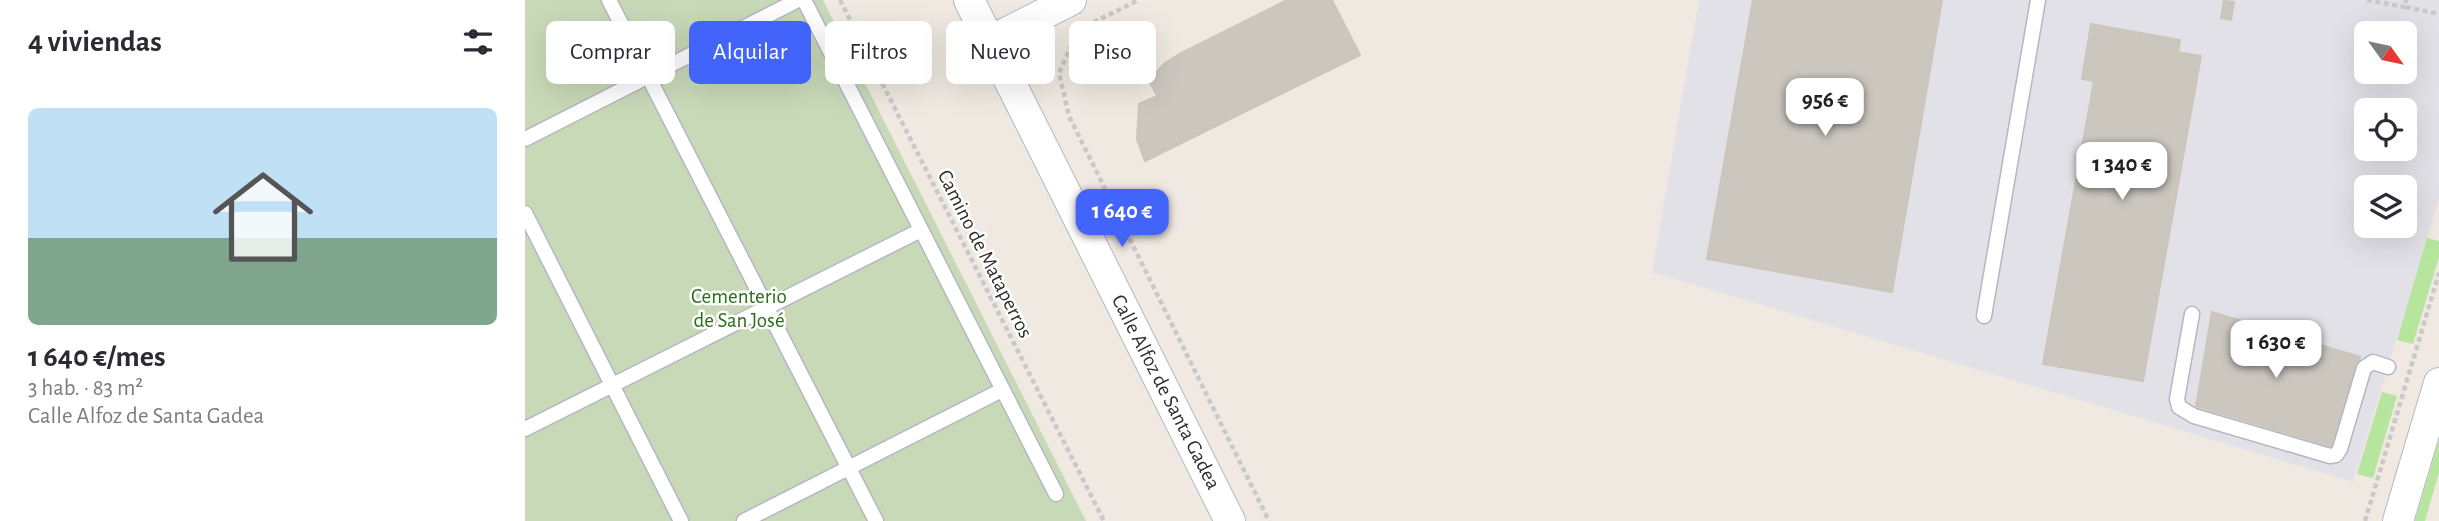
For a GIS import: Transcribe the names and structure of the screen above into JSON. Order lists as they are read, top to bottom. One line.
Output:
{"streets":{"street":["Calle Alfoz de Santa Gadea"],"path":["Camino de Mataperros"]},"parks":["Cementerio de San José"],"north":"bottom right","page":{"heading":"4 viviendas","chip":["Comprar","Alquilar","Filtros","Nuevo","Piso"],"price":["956 €","1 340 €","1 640 €","1 630 €"],"list":[{"name":"1 640 €/mes","note":"3 hab. · 83 m² · Calle Alfoz de Santa Gadea"}]}}
